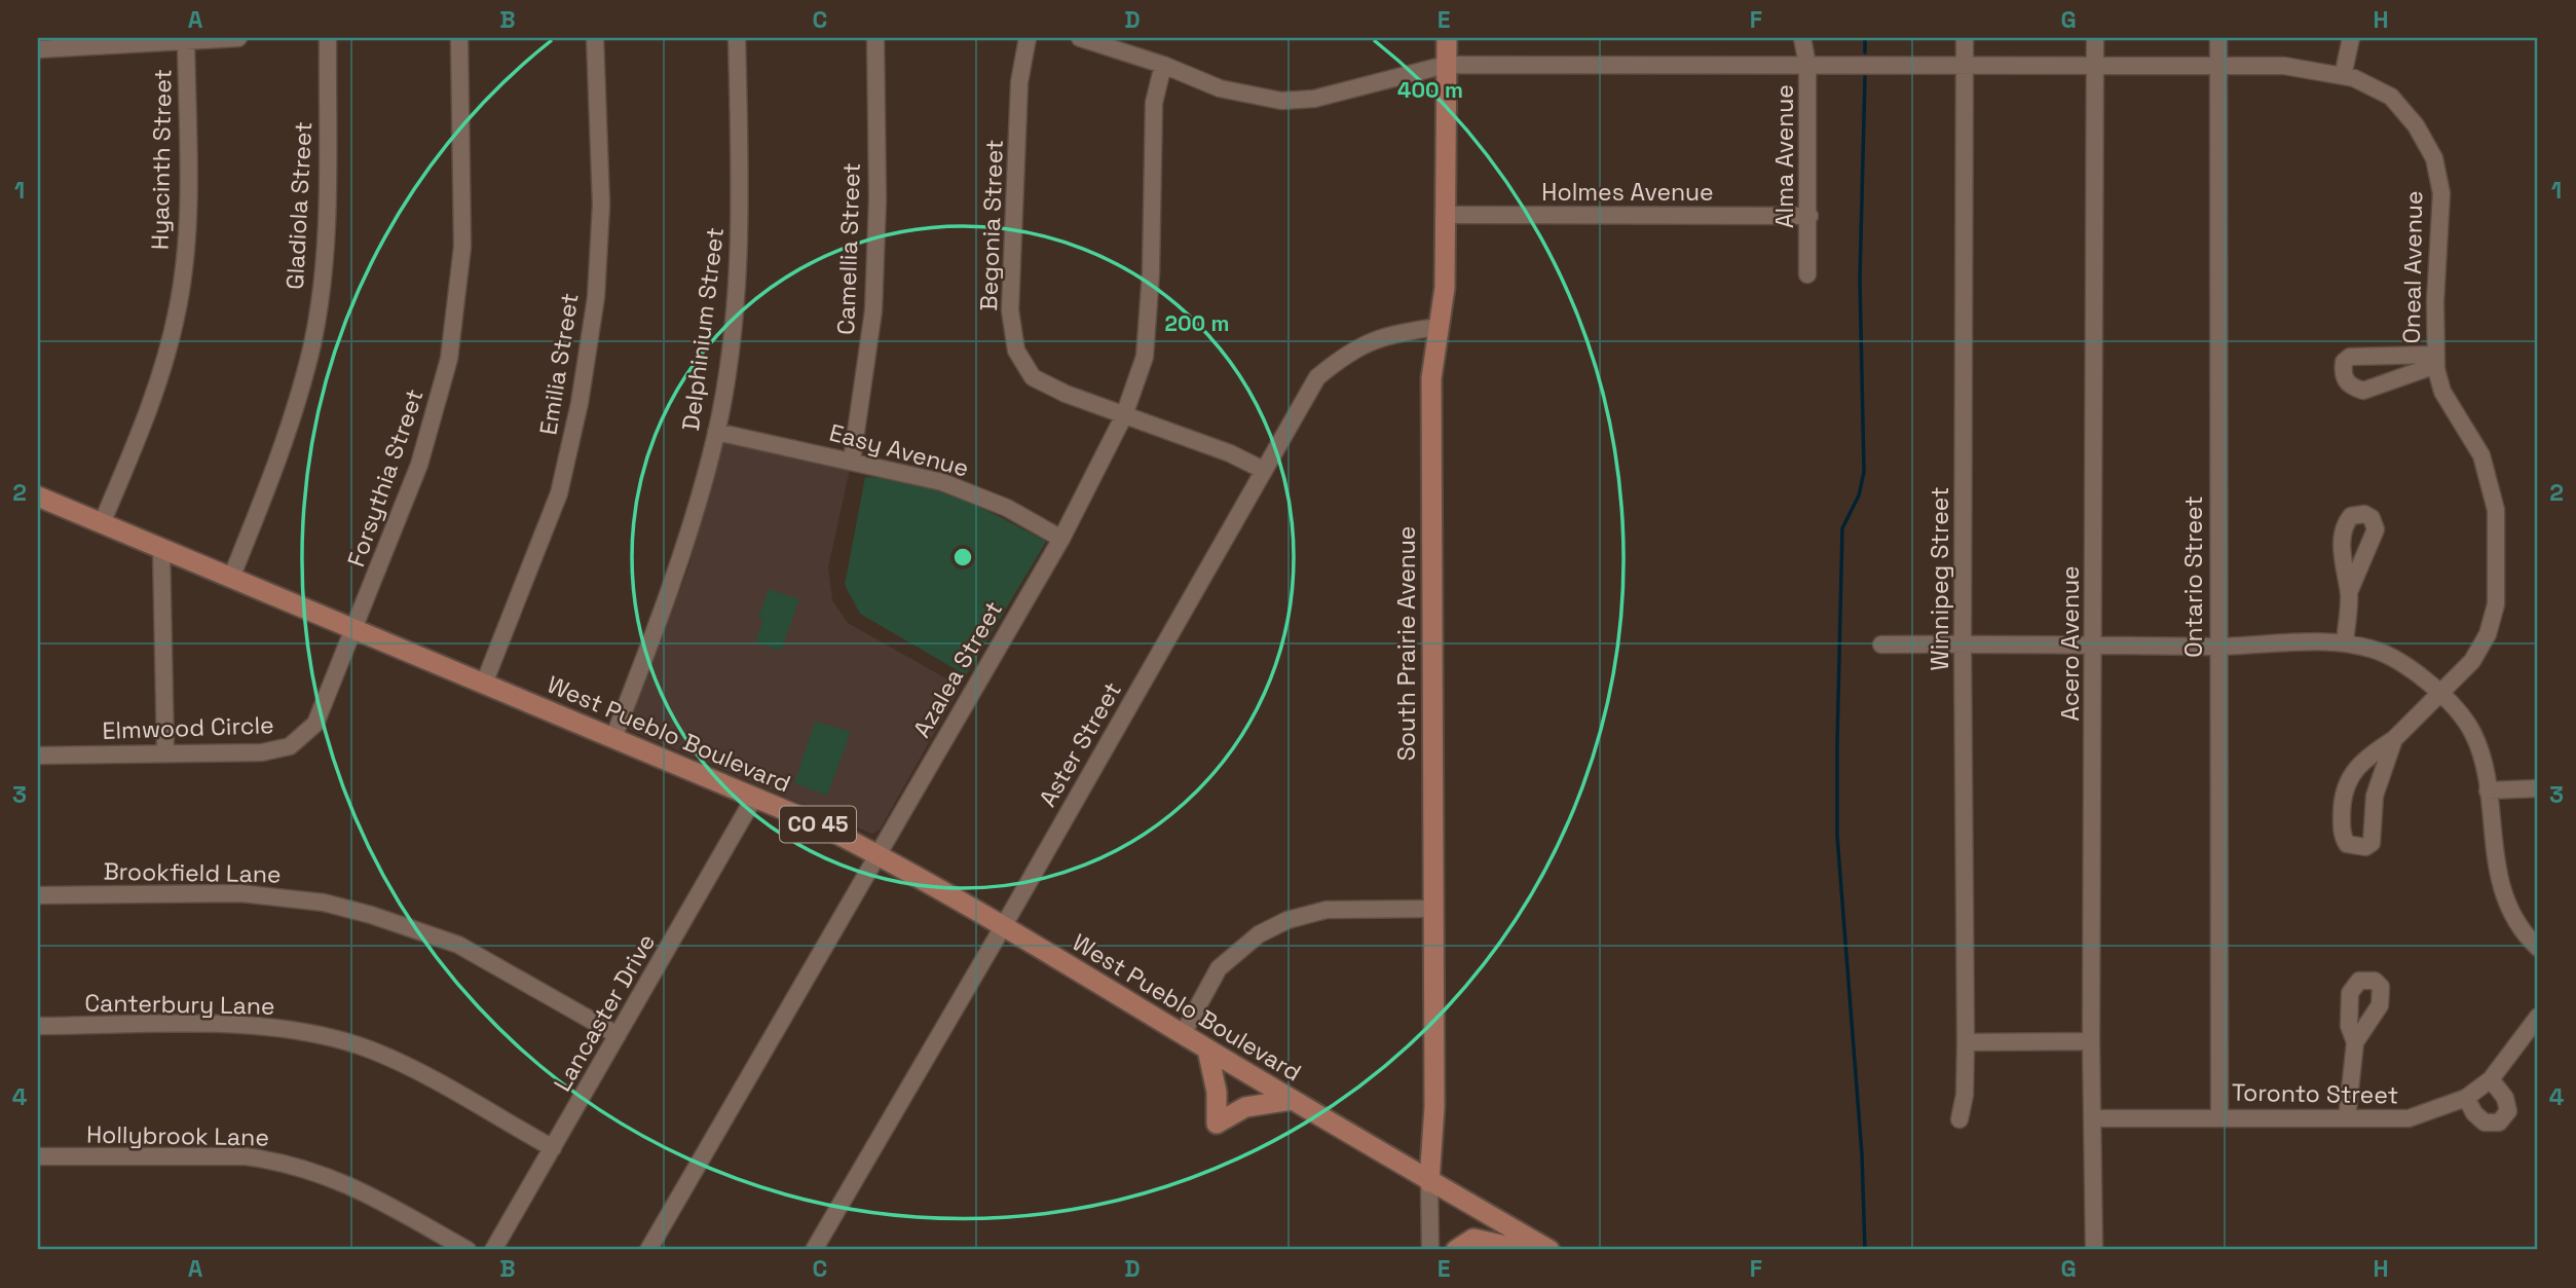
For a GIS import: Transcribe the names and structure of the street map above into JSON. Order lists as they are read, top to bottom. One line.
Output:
{"streets":{"main road":["South Prairie Avenue","West Pueblo Boulevard","CO 45"],"street":["Alma Avenue","Hyacinth Street","Holmes Avenue","Gladiola Street","Begonia Street","Camellia Street","Oneal Avenue","Delphinium Street","Emilia Street","Easy Avenue","Forsythia Street","Ontario Street","Winnipeg Street","Acero Avenue","Azalea Street","Elmwood Circle","Aster Street","Brookfield Lane","Canterbury Lane","Lancaster Drive","Toronto Street","Hollybrook Lane"]},"crossings":[["Alma Avenue","Holmes Avenue"],["Alma Avenue","Oneal Avenue"],["Hyacinth Street","West Pueblo Boulevard"],["Holmes Avenue","South Prairie Avenue"],["Gladiola Street","West Pueblo Boulevard"],["Begonia Street","Azalea Street"],["Begonia Street","Aster Street"],["Camellia Street","Easy Avenue"],["Oneal Avenue","Ontario Street"],["Oneal Avenue","Winnipeg Street"],["Oneal Avenue","South Prairie Avenue"],["Oneal Avenue","Acero Avenue"],["Oneal Avenue","Azalea Street"],["Delphinium Street","Easy Avenue"],["Delphinium Street","West Pueblo Boulevard"],["Emilia Street","West Pueblo Boulevard"],["Easy Avenue","Azalea Street"],["Forsythia Street","Elmwood Circle"],["Forsythia Street","West Pueblo Boulevard"],["Ontario Street","Toronto Street"],["South Prairie Avenue","West Pueblo Boulevard"],["South Prairie Avenue","Aster Street"],["Acero Avenue","Toronto Street"],["Azalea Street","West Pueblo Boulevard"],["Elmwood Circle","West Pueblo Boulevard"],["West Pueblo Boulevard","Aster Street"],["West Pueblo Boulevard","Lancaster Drive"],["Brookfield Lane","Lancaster Drive"],["Canterbury Lane","Lancaster Drive"]],"grid":{"columns":["A","B","C","D","E","F","G","H"],"rows":["1","2","3","4"]},"rings":["400 m","200 m"]}
